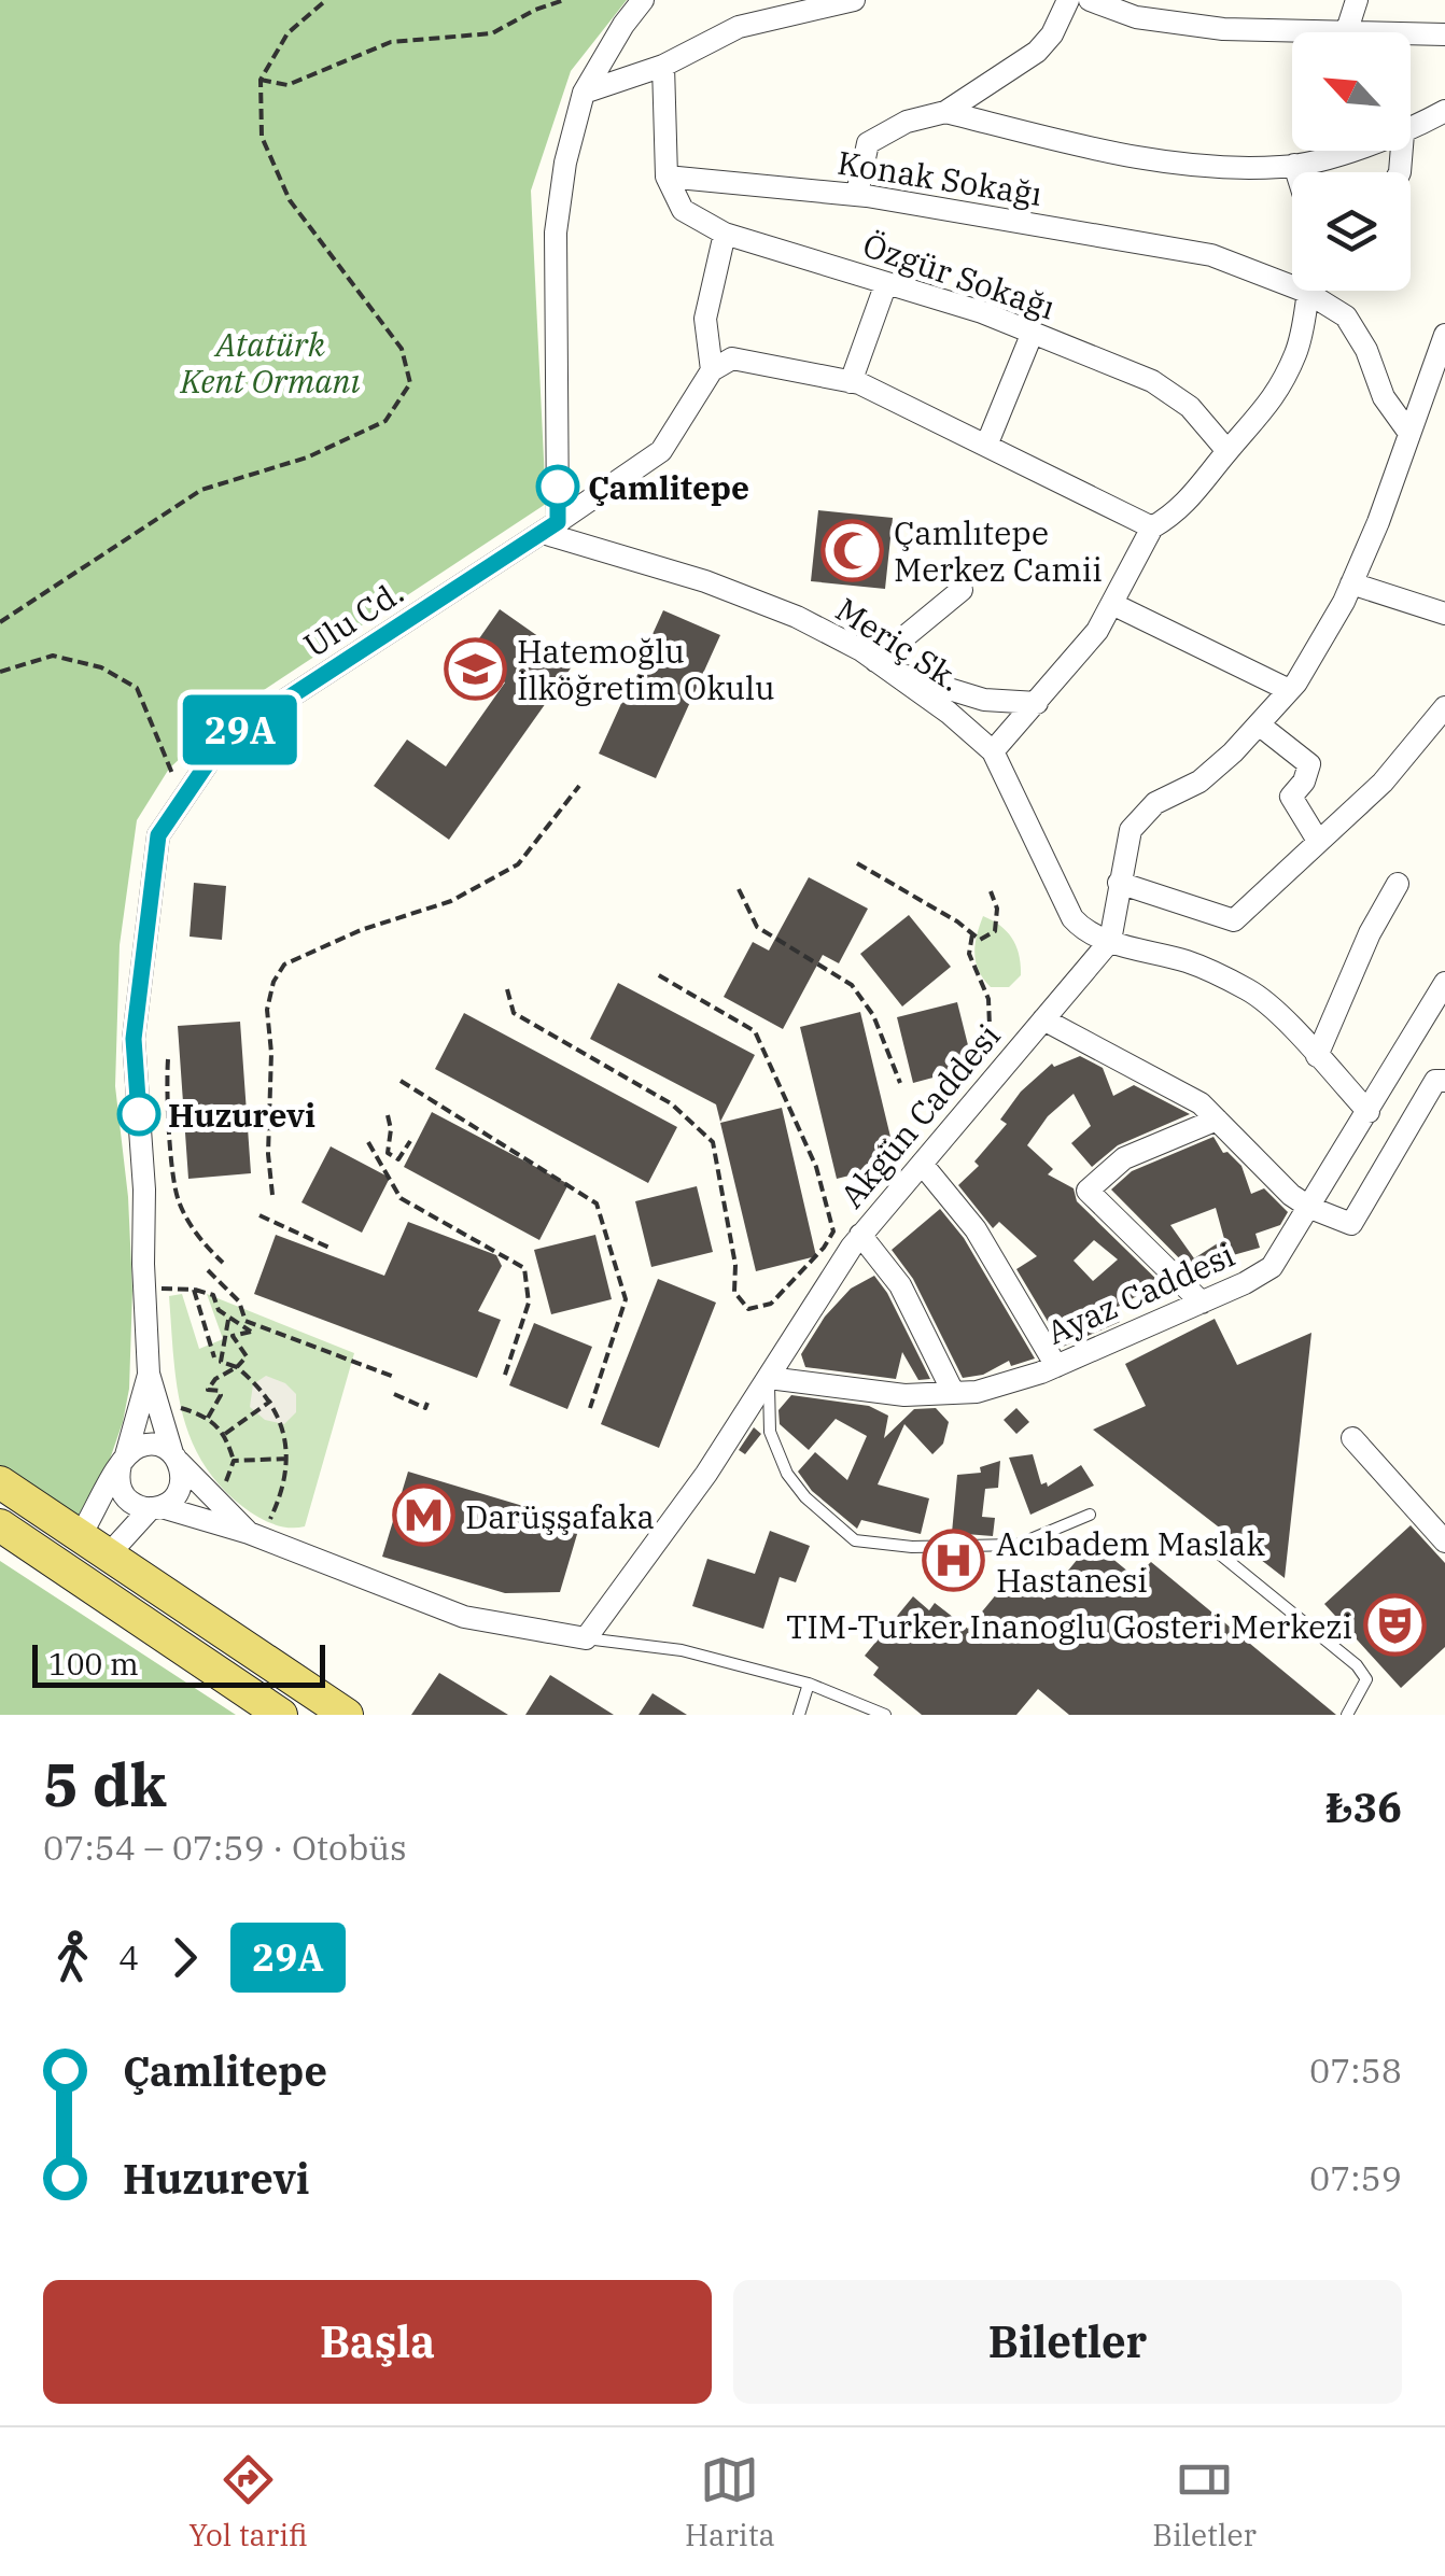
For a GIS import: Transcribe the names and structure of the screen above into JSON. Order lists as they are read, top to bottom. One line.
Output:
{"streets":{"street":["Konak Sokağı","Özgür Sokağı","Ulu Cd.","Meriç Sk.","Akgün Caddesi","Ayaz Caddesi"]},"crossings":[["Konak Sokağı","Özgür Sokağı"],["Ulu Cd.","Meriç Sk."],["Meriç Sk.","Akgün Caddesi"],["Akgün Caddesi","Ayaz Caddesi"]],"parks":["Atatürk Kent Ormanı"],"places":{"other":["Çamlitepe","Huzurevi"],"mosque":["Çamlıtepe Merkez Camii"],"school or university":["Hatemoğlu İlköğretim Okulu"],"metro station":["Darüşşafaka"],"hospital":["Acıbadem Maslak Hastanesi"],"theatre":["TIM-Turker Inanoglu Gosteri Merkezi"]},"lines":["bus line 29A"],"scale_bar":"100 m","north":"top left","page":{"on_map":"29A","scale":"100 m","heading":["5 dk","07:54 – 07:59 · Otobüs","₺36"],"legs":["4","29A"],"list":[{"name":"Çamlitepe","value":"07:58"},{"name":"Huzurevi","value":"07:59"}],"buttons":["Başla","Biletler"],"tabs":["Yol tarifi","Harita","Biletler"]}}
